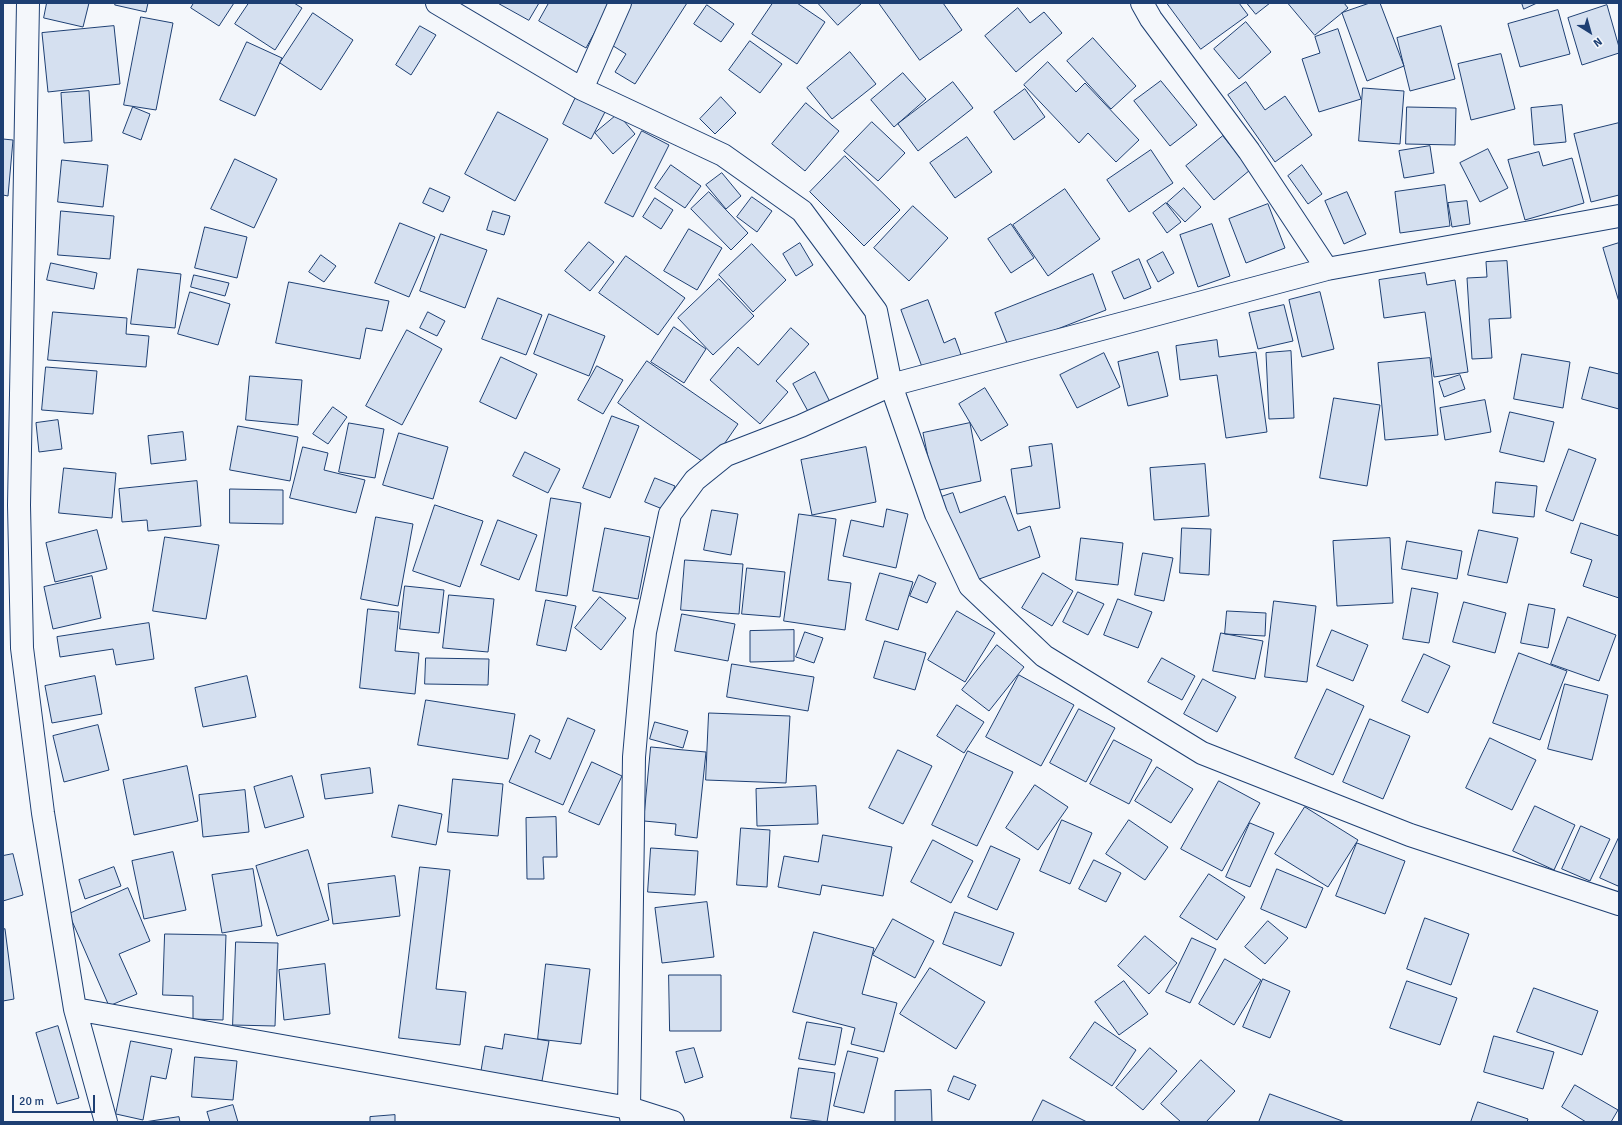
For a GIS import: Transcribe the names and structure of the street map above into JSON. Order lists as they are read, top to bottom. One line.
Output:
{"scale_bar":"20 m","north":"bottom right"}
